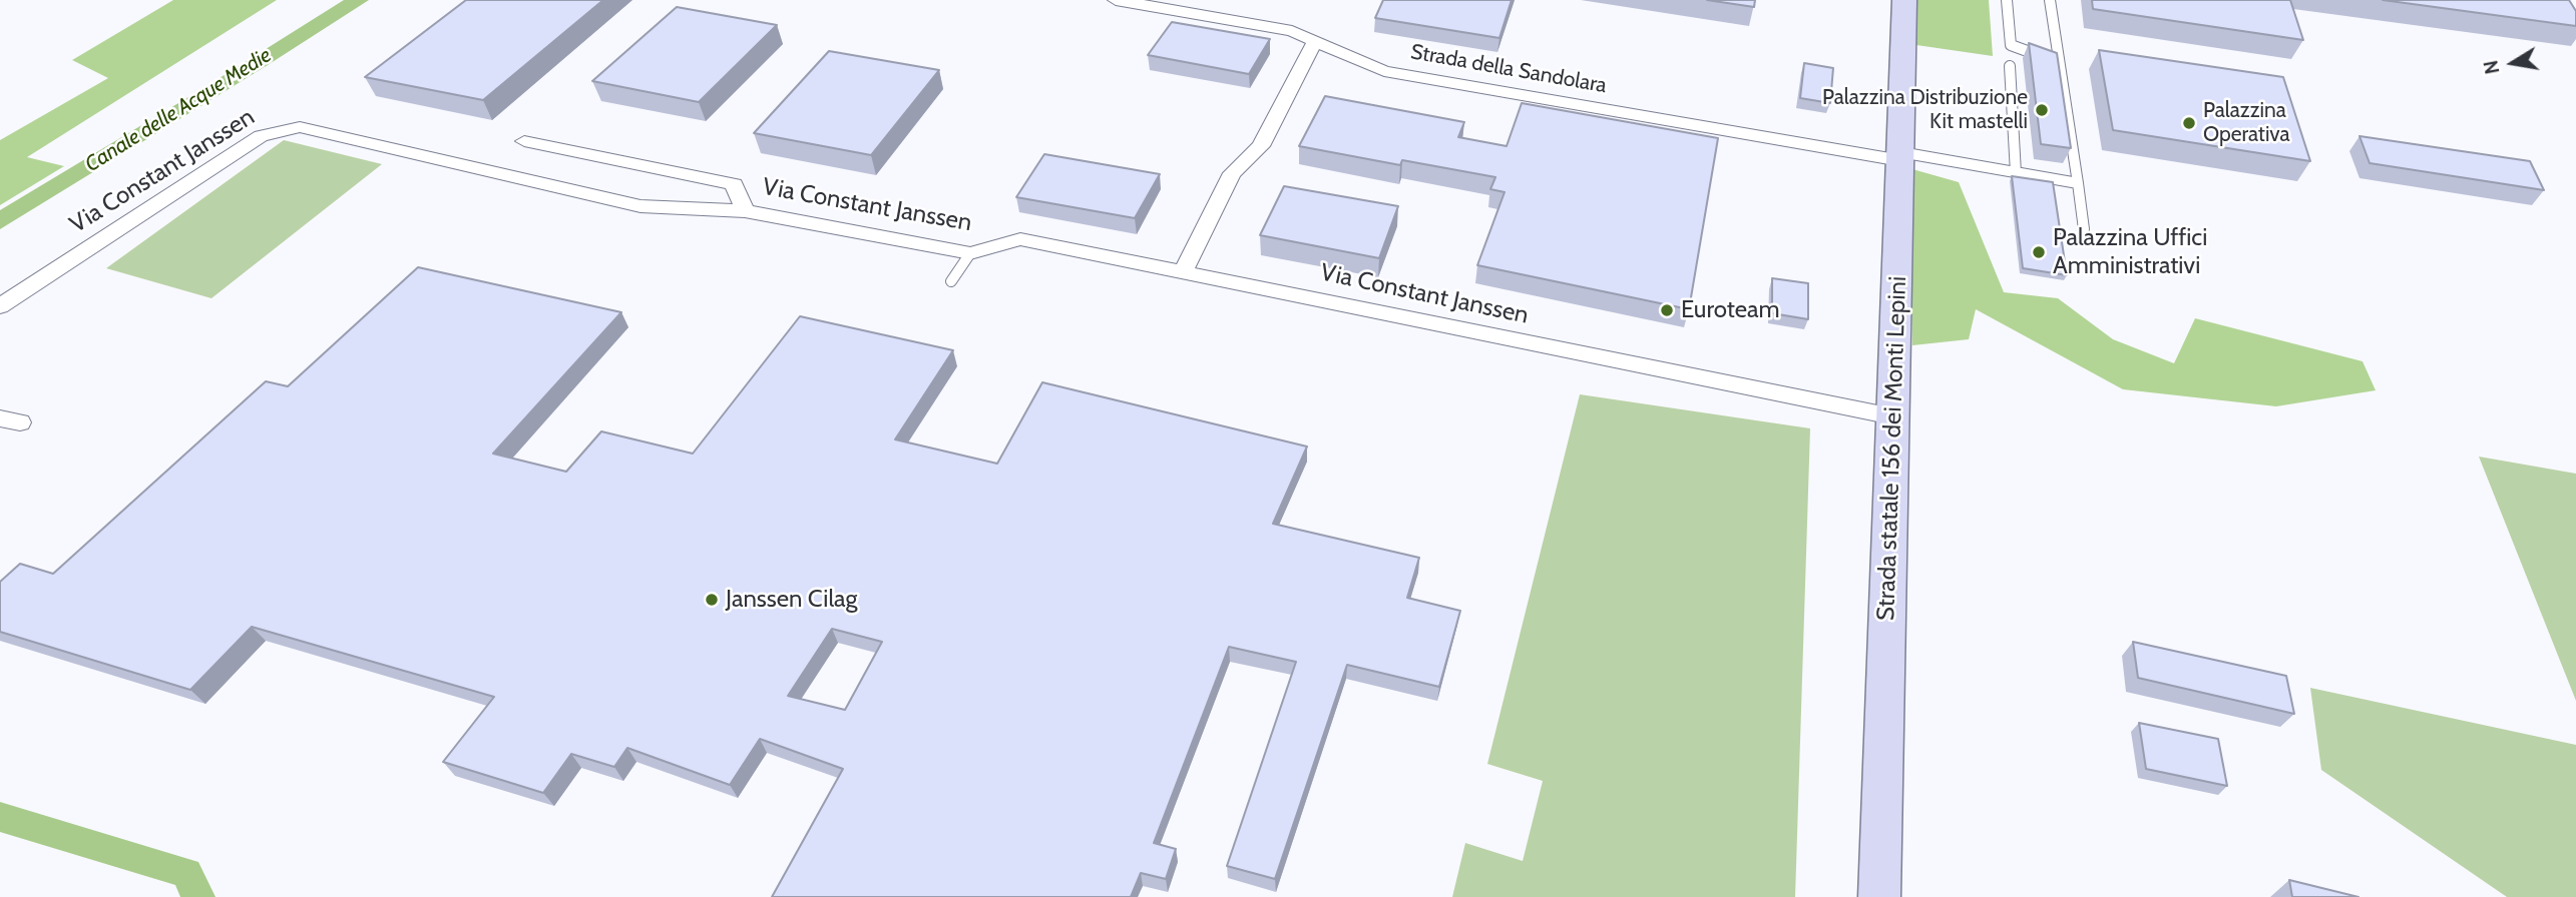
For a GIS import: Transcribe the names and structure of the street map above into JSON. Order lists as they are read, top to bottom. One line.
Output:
{"streets":{"main road":["Strada statale 156 dei Monti Lepini"],"street":["Strada della Sandolara","Via Constant Janssen"]},"crossings":[["Strada della Sandolara","Strada statale 156 dei Monti Lepini"],["Via Constant Janssen","Strada statale 156 dei Monti Lepini"]],"water":["Canale delle Acque Medie"],"places":["Palazzina Distribuzione Kit mastelli","Palazzina Operativa","Palazzina Uffici Amministrativi","Euroteam","Janssen Cilag"],"north":"left"}
